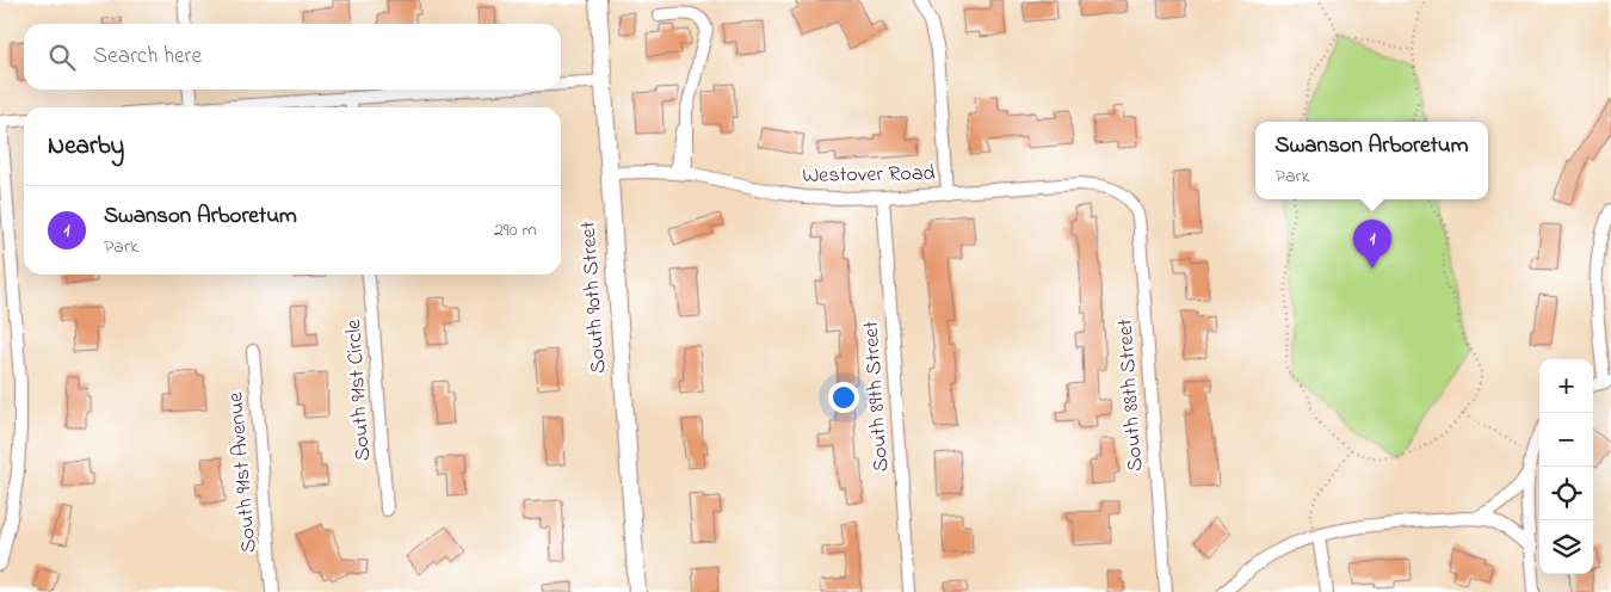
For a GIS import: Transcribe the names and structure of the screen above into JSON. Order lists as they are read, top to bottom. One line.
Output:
{"streets":{"main road":["South 90th Street"],"street":["Westover Road","South 91st Circle","South 88th Street","South 89th Street","South 91st Avenue"]},"crossings":[["Westover Road","South 90th Street"],["Westover Road","South 88th Street"],["Westover Road","South 89th Street"]],"page":{"search":"Search here","heading":"Nearby","popup":["Swanson Arboretum","Park"],"list":[{"mark":"1","name":"Swanson Arboretum","note":"Park","value":"290 m"}],"pins":"1","map_buttons":["+","−"]}}
